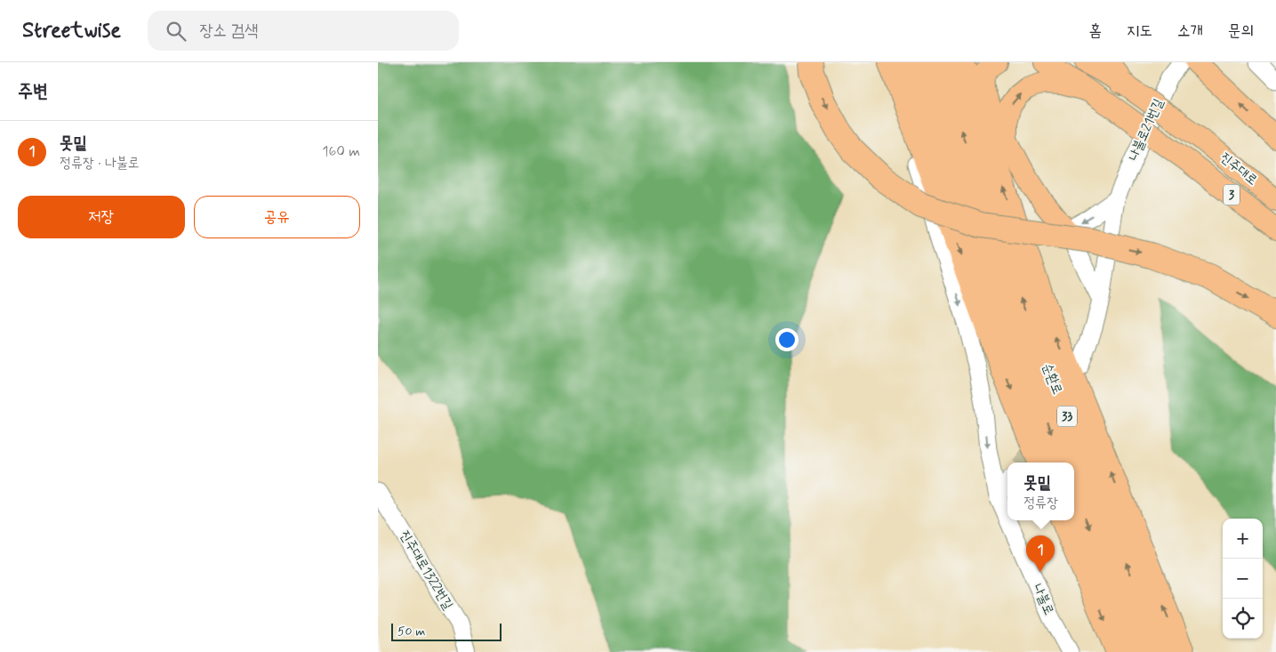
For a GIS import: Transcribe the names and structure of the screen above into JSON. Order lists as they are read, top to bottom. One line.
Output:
{"streets":{"highway":["순환로","33"],"main road":["진주대로","3"],"street":["나불로21번길","진주대로1322번길","나불로"]},"crossings":[["진주대로","3"]],"one_way":["나불로"],"scale_bar":"50 m","page":{"header":"Streetwise","search":"장소 검색","nav":["홈","지도","소개","문의"],"heading":"주변","list":[{"mark":"1","name":"못밑","note":"정류장 · 나불로","value":"160 m"}],"buttons":["저장","공유"],"popup":["못밑","정류장"],"map_buttons":["+","−"],"pins":"1","scale":"50 m"}}
